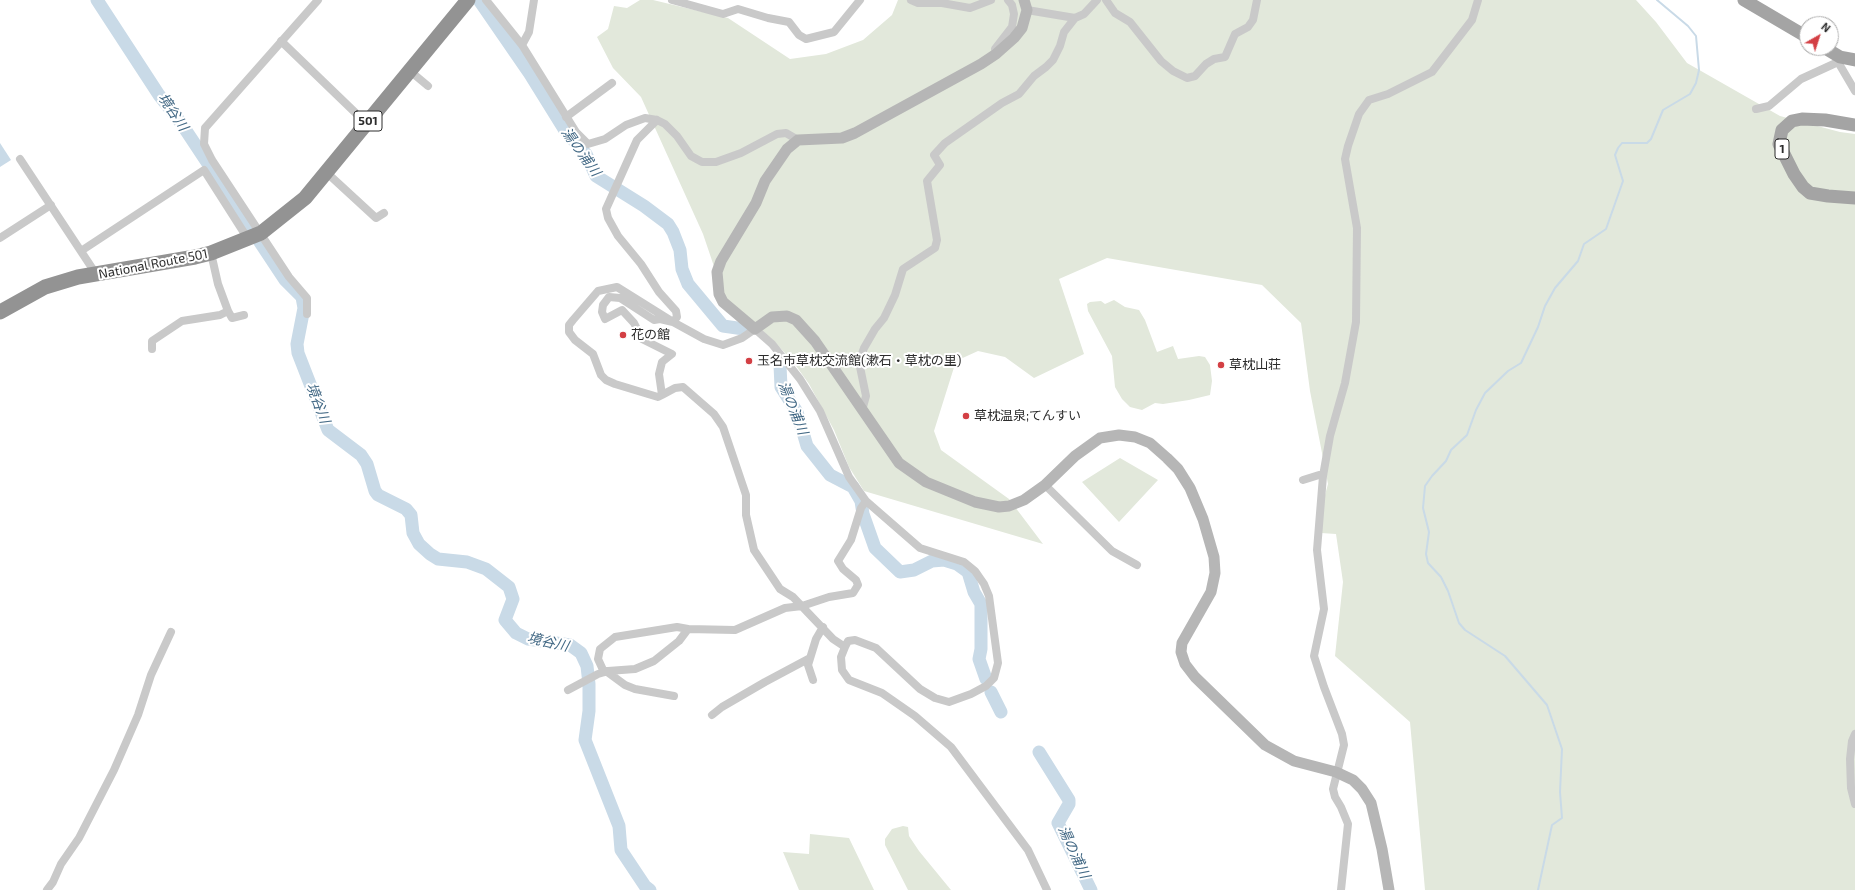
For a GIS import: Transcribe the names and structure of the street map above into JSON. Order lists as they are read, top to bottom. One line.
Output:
{"streets":{"highway":["501","National Route 501"],"main road":["1"]},"water":["境谷川","湯の浦川"],"places":["花の館","玉名市草枕交流館(漱石・草枕の里)","草枕山荘","草枕温泉;てんすい"],"north":"top right"}
